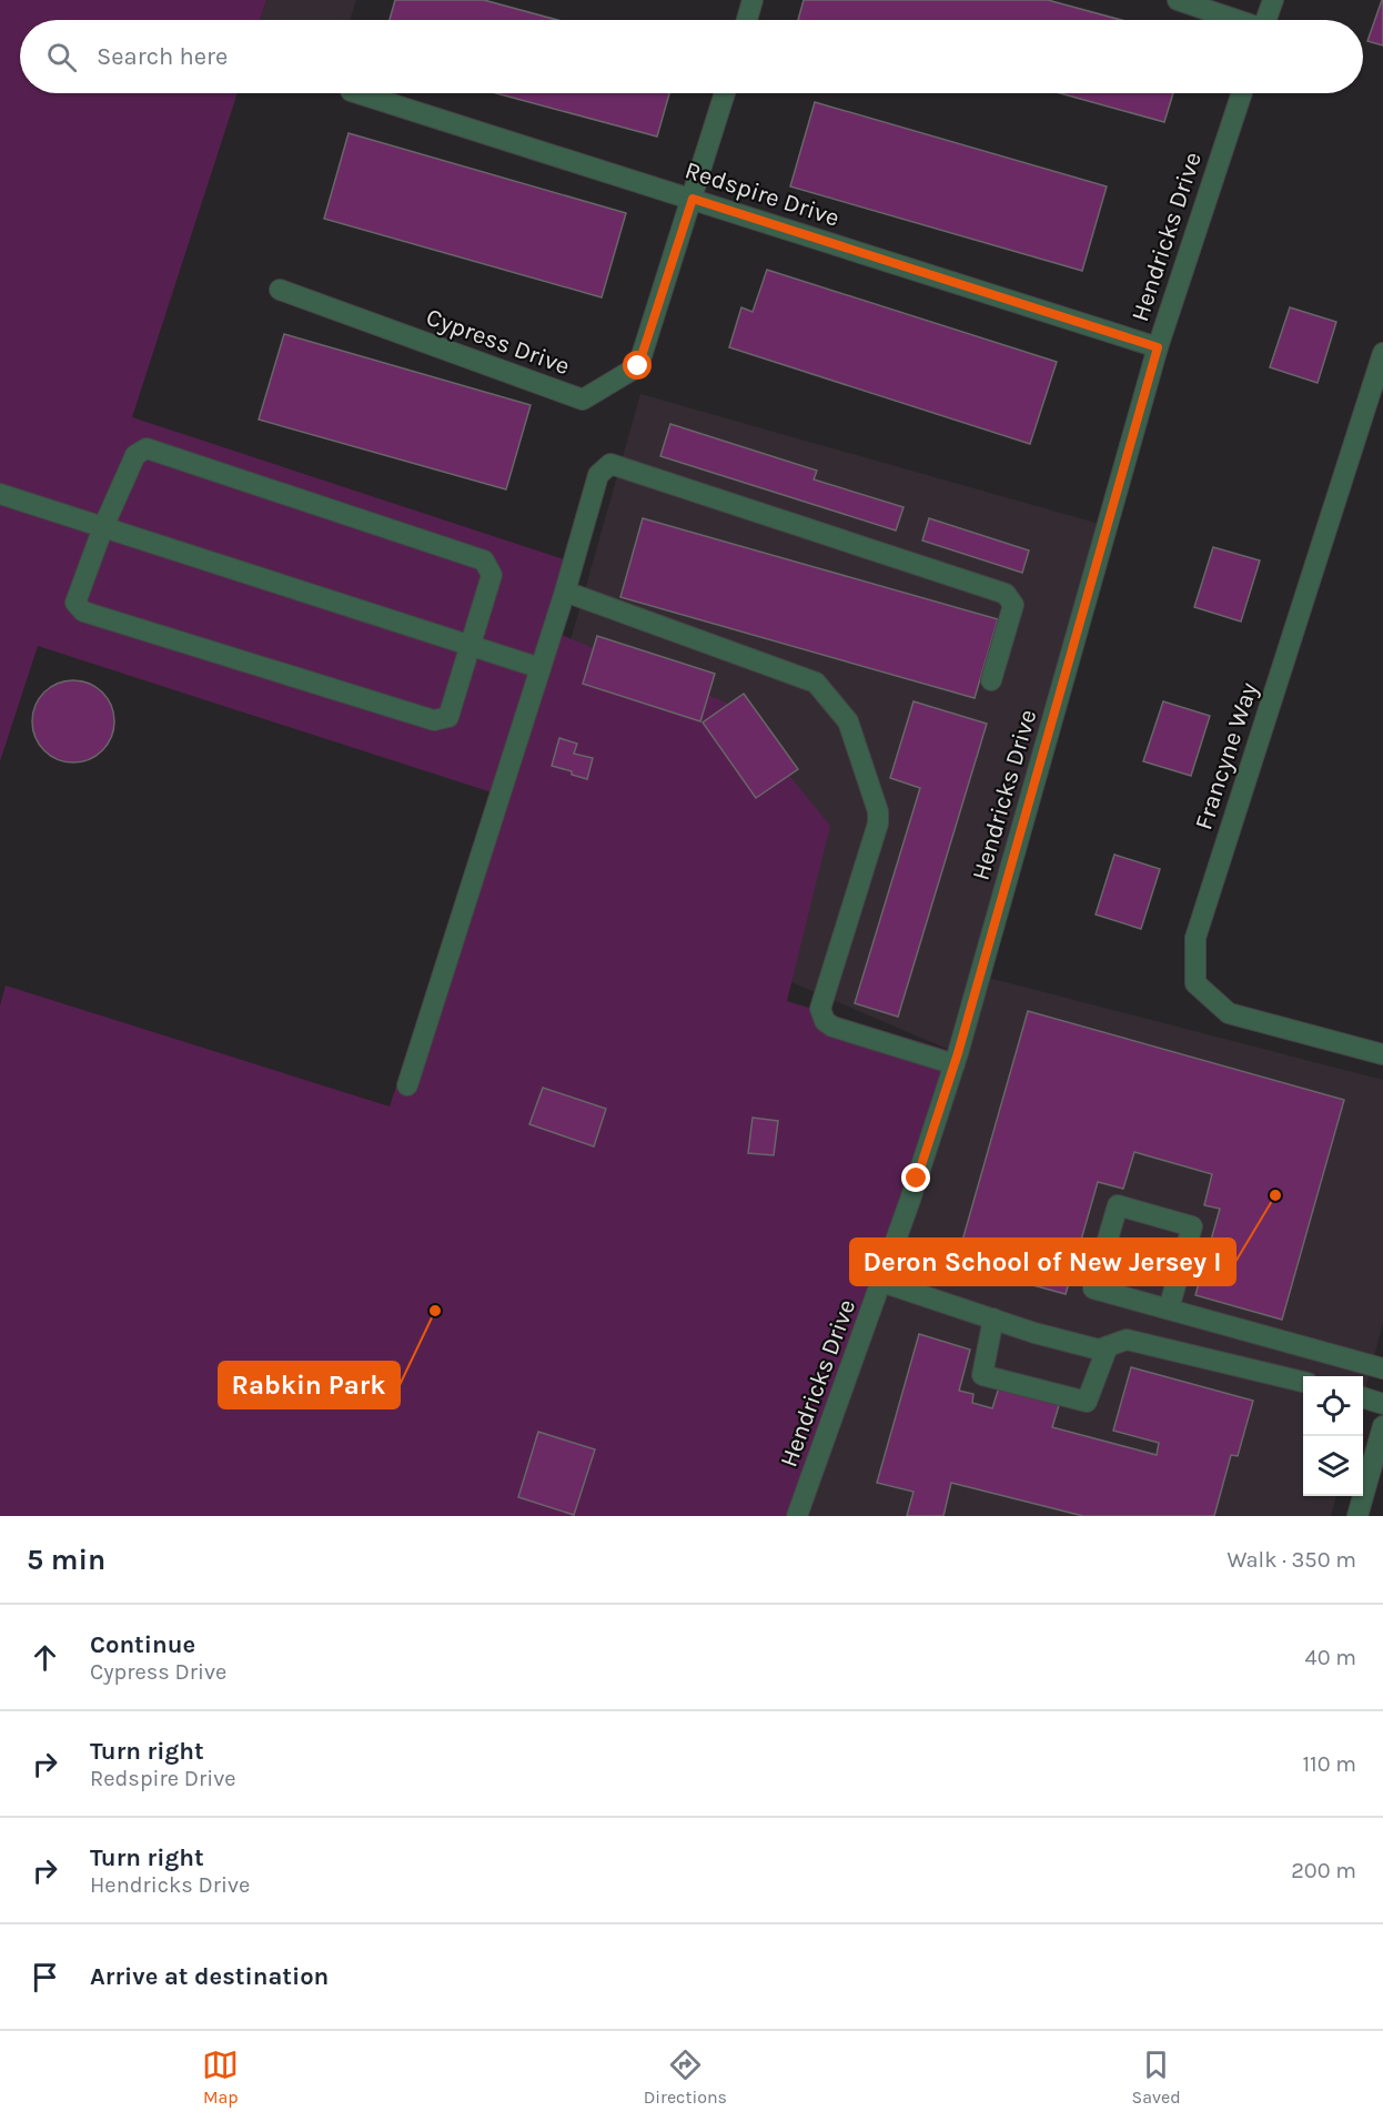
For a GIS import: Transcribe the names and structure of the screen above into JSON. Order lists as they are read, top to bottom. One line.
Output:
{"streets":{"street":["Redspire Drive","Hendricks Drive","Cypress Drive","Francyne Way"]},"crossings":[["Redspire Drive","Hendricks Drive"],["Redspire Drive","Cypress Drive"]],"places":["Deron School of New Jersey I","Rabkin Park"],"page":{"search":"Search here","heading":["5 min","Walk · 350 m"],"list":[["Continue","Cypress Drive","40 m"],["Turn right","Redspire Drive","110 m"],["Turn right","Hendricks Drive","200 m"],"Arrive at destination"],"nav":["Map","Directions","Saved"]}}
